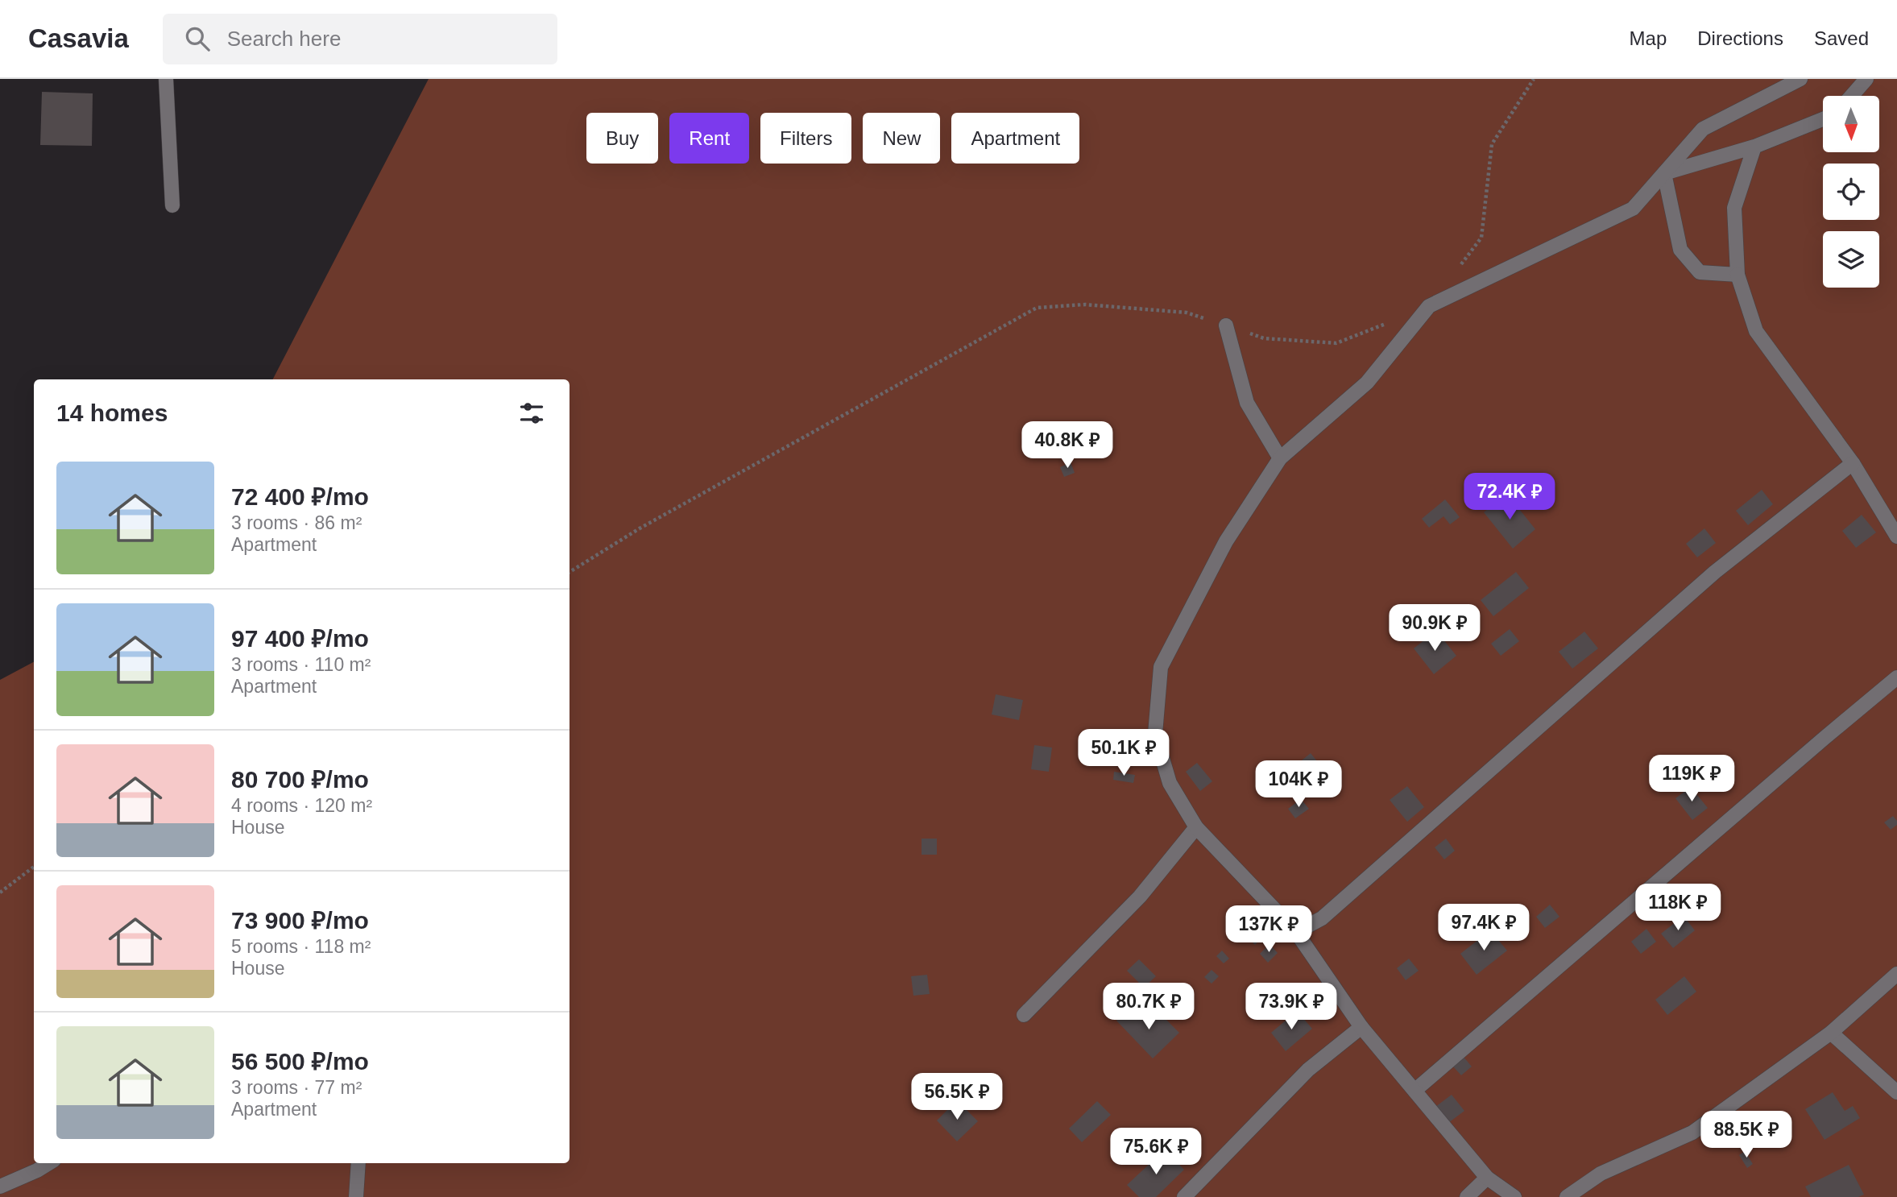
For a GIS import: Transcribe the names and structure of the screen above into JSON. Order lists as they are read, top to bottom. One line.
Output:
{"north":"bottom","page":{"header":"Casavia","search":"Search here","nav":["Map","Directions","Saved"],"chip":["Buy","Rent","Filters","New","Apartment"],"heading":"14 homes","price":["40.8K ₽","72.4K ₽","90.9K ₽","50.1K ₽","119K ₽","104K ₽","118K ₽","97.4K ₽","137K ₽","80.7K ₽","73.9K ₽","56.5K ₽","88.5K ₽","75.6K ₽"],"list":[{"name":"72 400 ₽/mo","note":"3 rooms · 86 m² · Apartment"},{"name":"97 400 ₽/mo","note":"3 rooms · 110 m² · Apartment"},{"name":"80 700 ₽/mo","note":"4 rooms · 120 m² · House"},{"name":"73 900 ₽/mo","note":"5 rooms · 118 m² · House"},{"name":"56 500 ₽/mo","note":"3 rooms · 77 m² · Apartment"}]}}
